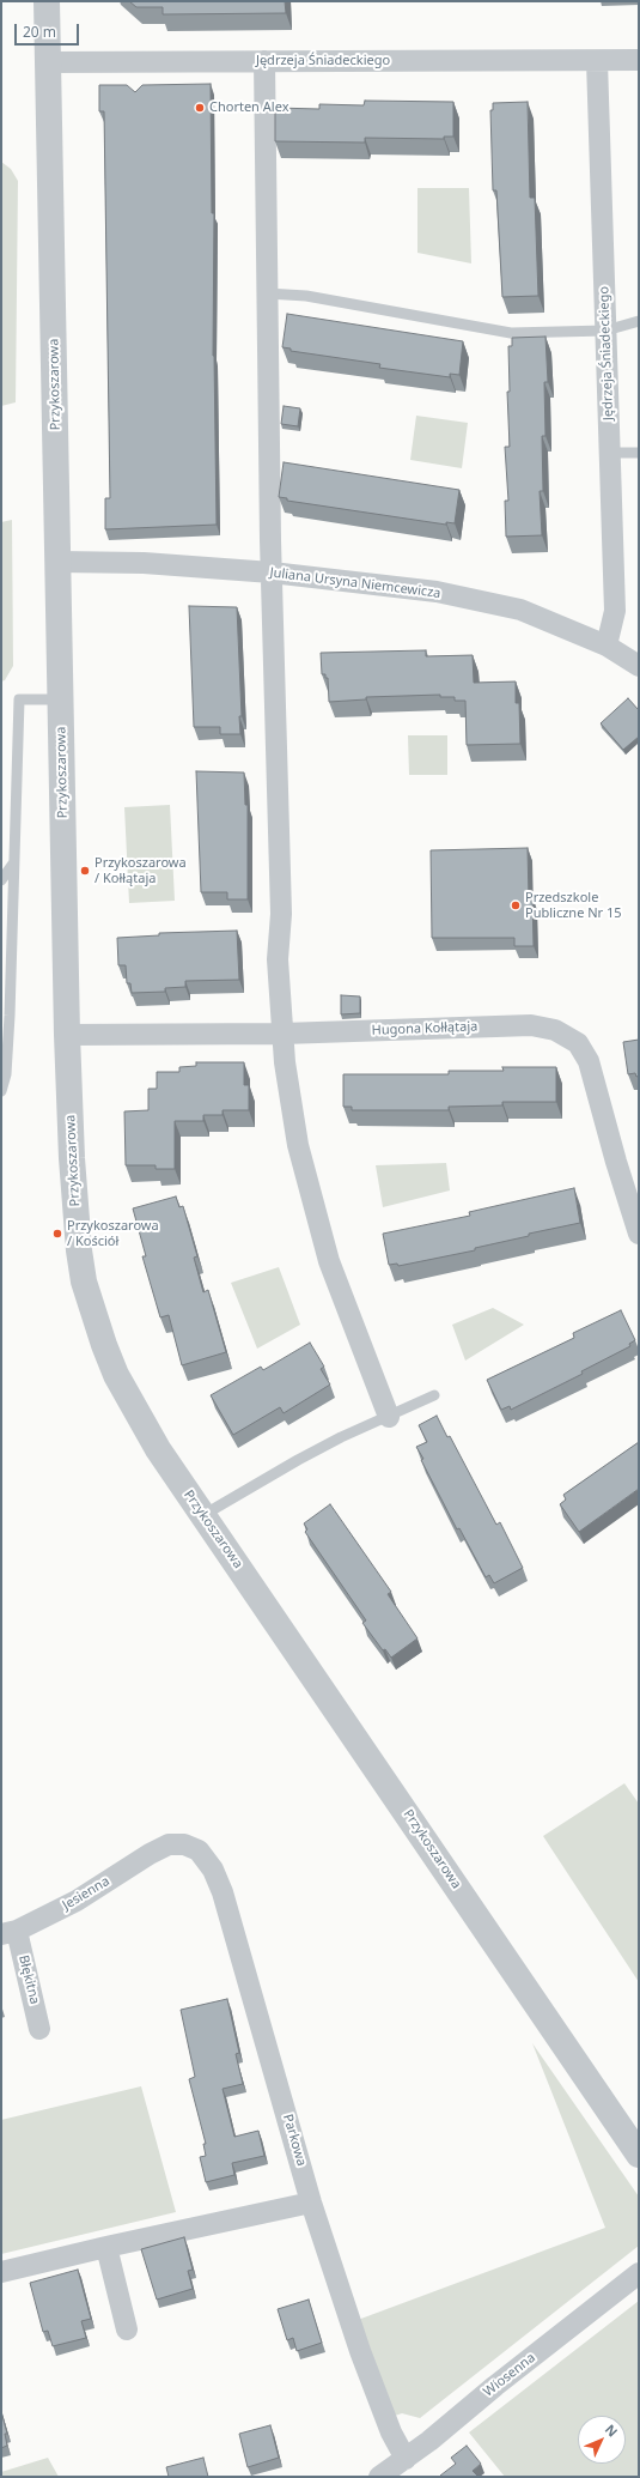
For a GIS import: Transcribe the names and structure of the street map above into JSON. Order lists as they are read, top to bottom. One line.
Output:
{"streets":{"street":["Jędrzeja Śniadeckiego","Przykoszarowa","Juliana Ursyna Niemcewicza","Hugona Kołłątaja","Jesienna","Błękitna","Parkowa","Wiosenna"]},"crossings":[["Jędrzeja Śniadeckiego","Przykoszarowa"],["Jędrzeja Śniadeckiego","Juliana Ursyna Niemcewicza"],["Przykoszarowa","Juliana Ursyna Niemcewicza"],["Przykoszarowa","Hugona Kołłątaja"],["Jesienna","Błękitna"],["Jesienna","Parkowa"],["Parkowa","Wiosenna"]],"places":["Chorten Alex","Przykoszarowa / Kołłątaja","Przedszkole Publiczne Nr 15","Przykoszarowa / Kościół"],"scale_bar":"20 m","north":"top right"}
